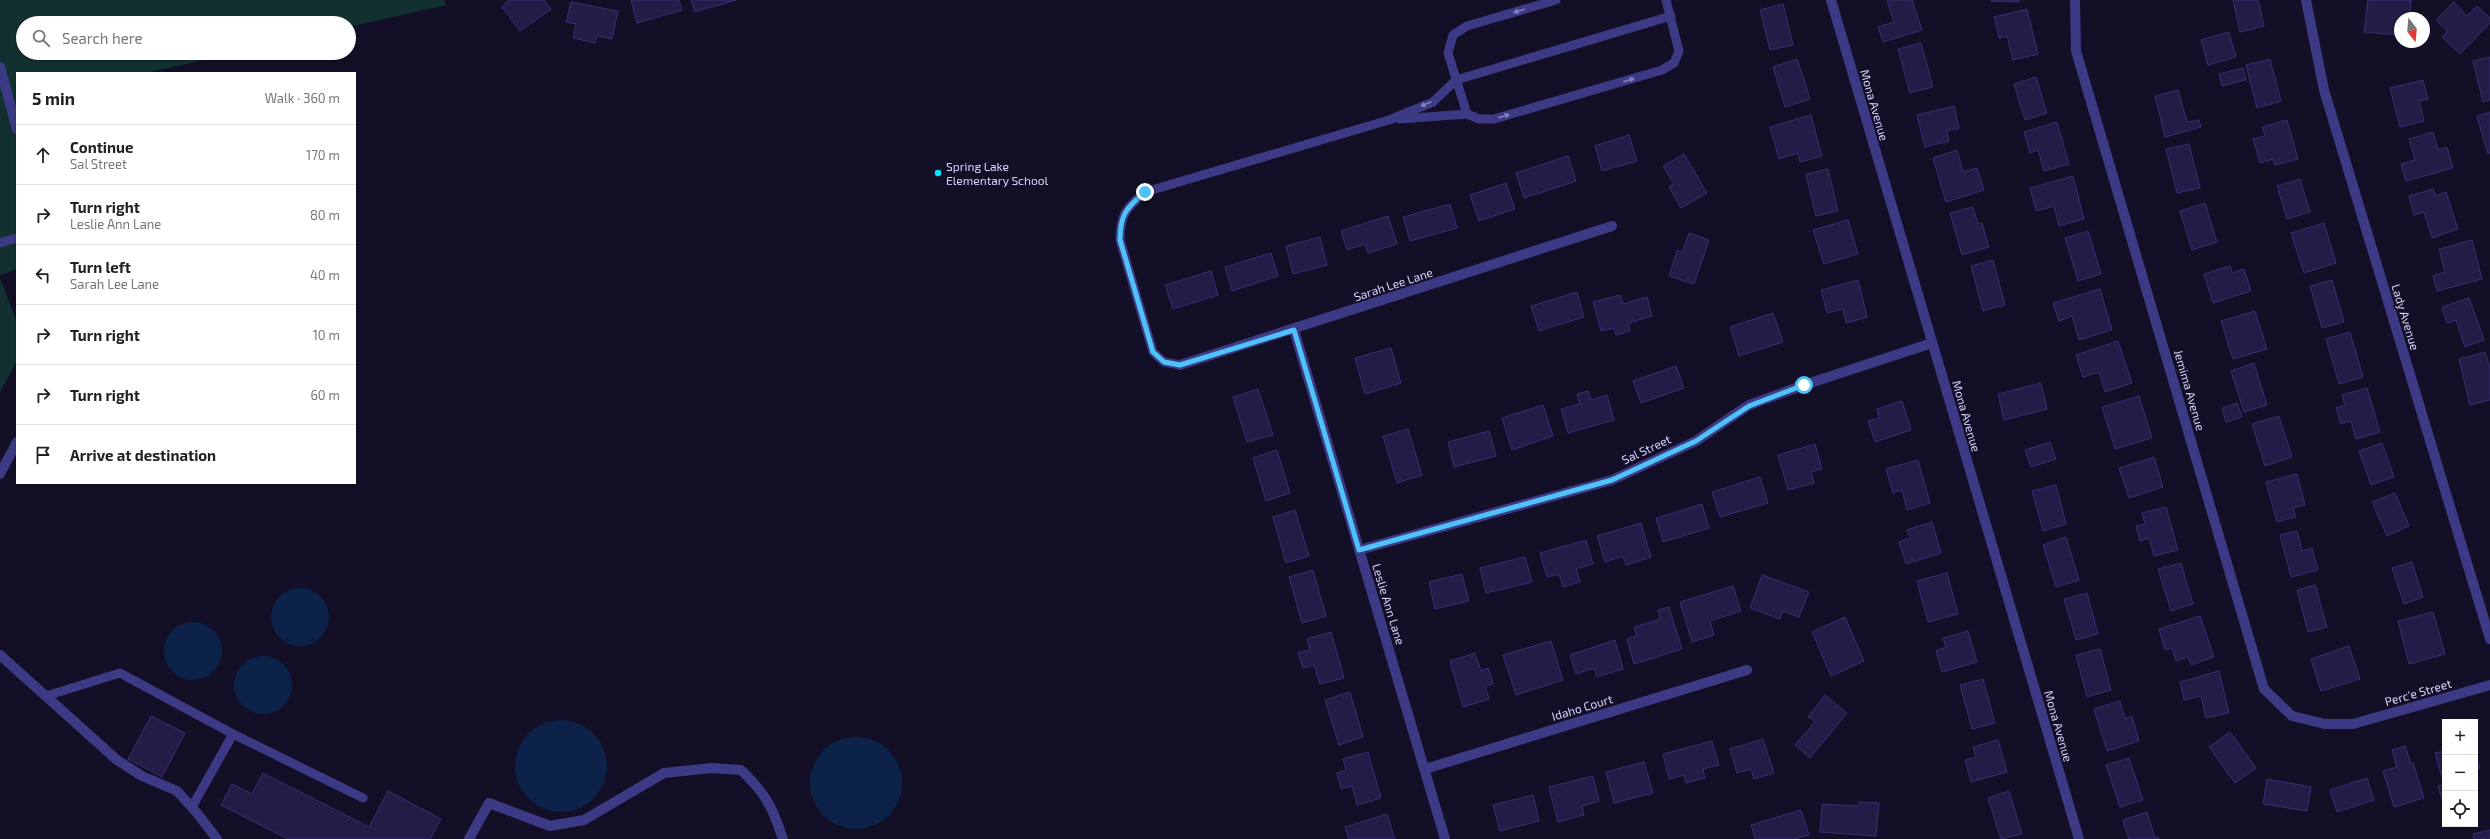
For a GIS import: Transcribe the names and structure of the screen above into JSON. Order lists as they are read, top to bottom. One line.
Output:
{"streets":{"street":["Mona Avenue","Sarah Lee Lane","Lady Avenue","Jemima Avenue","Sal Street","Leslie Ann Lane","Perc'e Street","Idaho Court"]},"crossings":[["Mona Avenue","Sal Street"],["Sarah Lee Lane","Leslie Ann Lane"],["Jemima Avenue","Perc'e Street"],["Sal Street","Leslie Ann Lane"],["Leslie Ann Lane","Idaho Court"]],"places":["Spring Lake Elementary School"],"north":"bottom","page":{"search":"Search here","heading":["5 min","Walk · 360 m"],"list":[["Continue","Sal Street","170 m"],["Turn right","Leslie Ann Lane","80 m"],["Turn left","Sarah Lee Lane","40 m"],["Turn right","10 m"],["Turn right","60 m"],"Arrive at destination"],"map_buttons":["+","−"]}}
